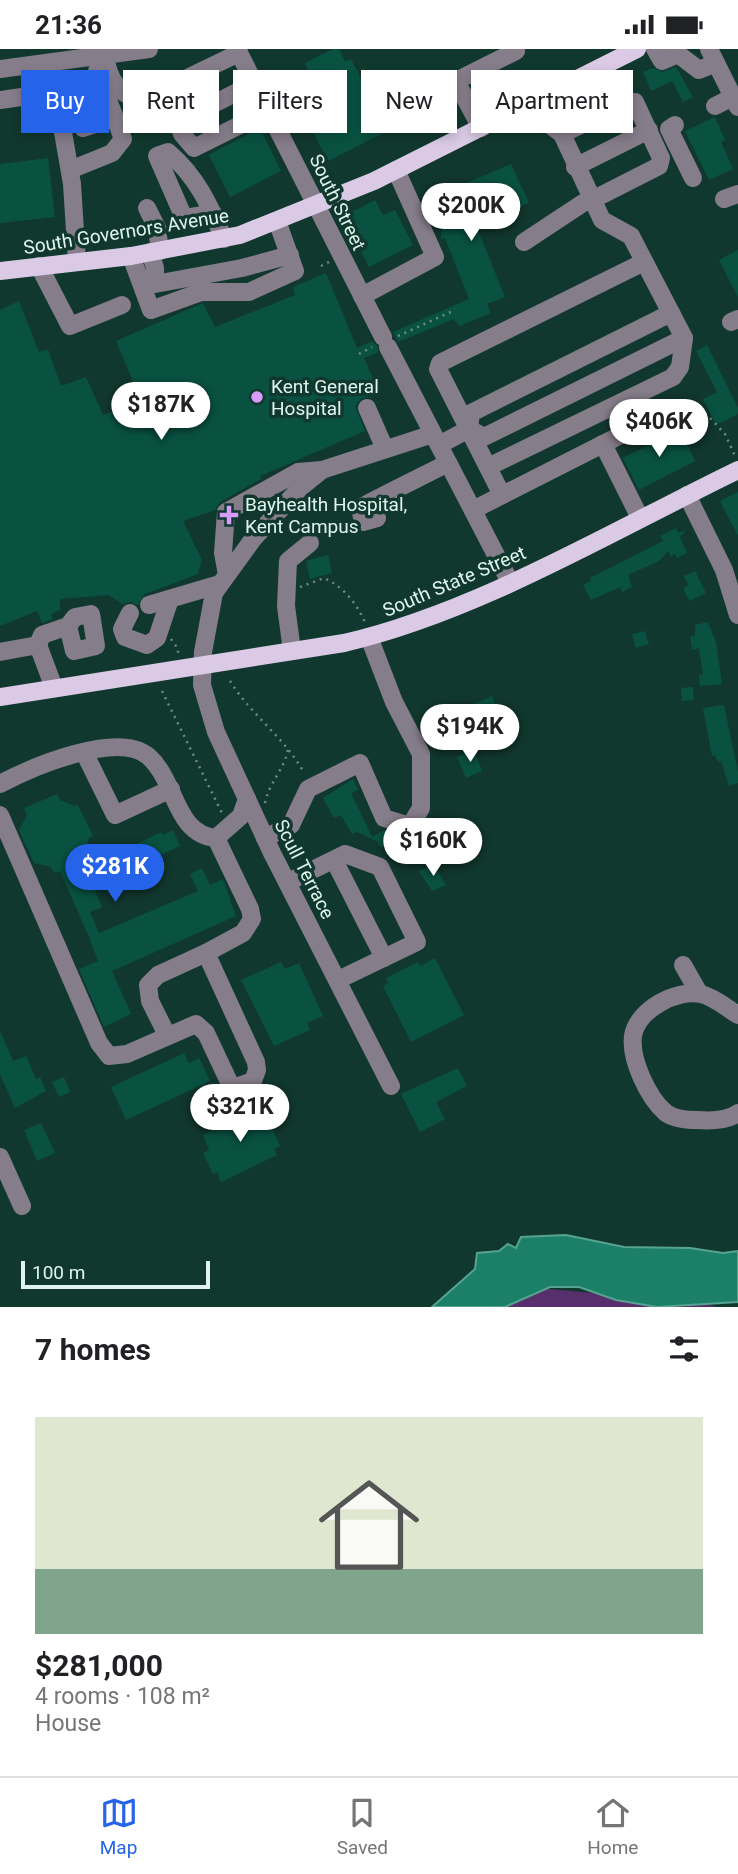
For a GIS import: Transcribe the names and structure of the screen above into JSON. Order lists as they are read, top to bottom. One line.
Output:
{"streets":{"main road":["South Governors Avenue","South State Street"],"street":["South Street","Scull Terrace"]},"crossings":[["South Street","South Governors Avenue"],["South Street","South State Street"],["South State Street","Scull Terrace"]],"places":{"other":["Kent General Hospital"],"health":["Bayhealth Hospital, Kent Campus"]},"scale_bar":"100 m","page":{"status":"21:36","chip":["Buy","Rent","Filters","New","Apartment"],"price":["$200K","$187K","$406K","$194K","$160K","$281K","$321K"],"scale":"100 m","heading":"7 homes","list":[{"name":"$281,000","note":"4 rooms · 108 m² · House"}],"tabs":["Map","Saved","Home"]}}
